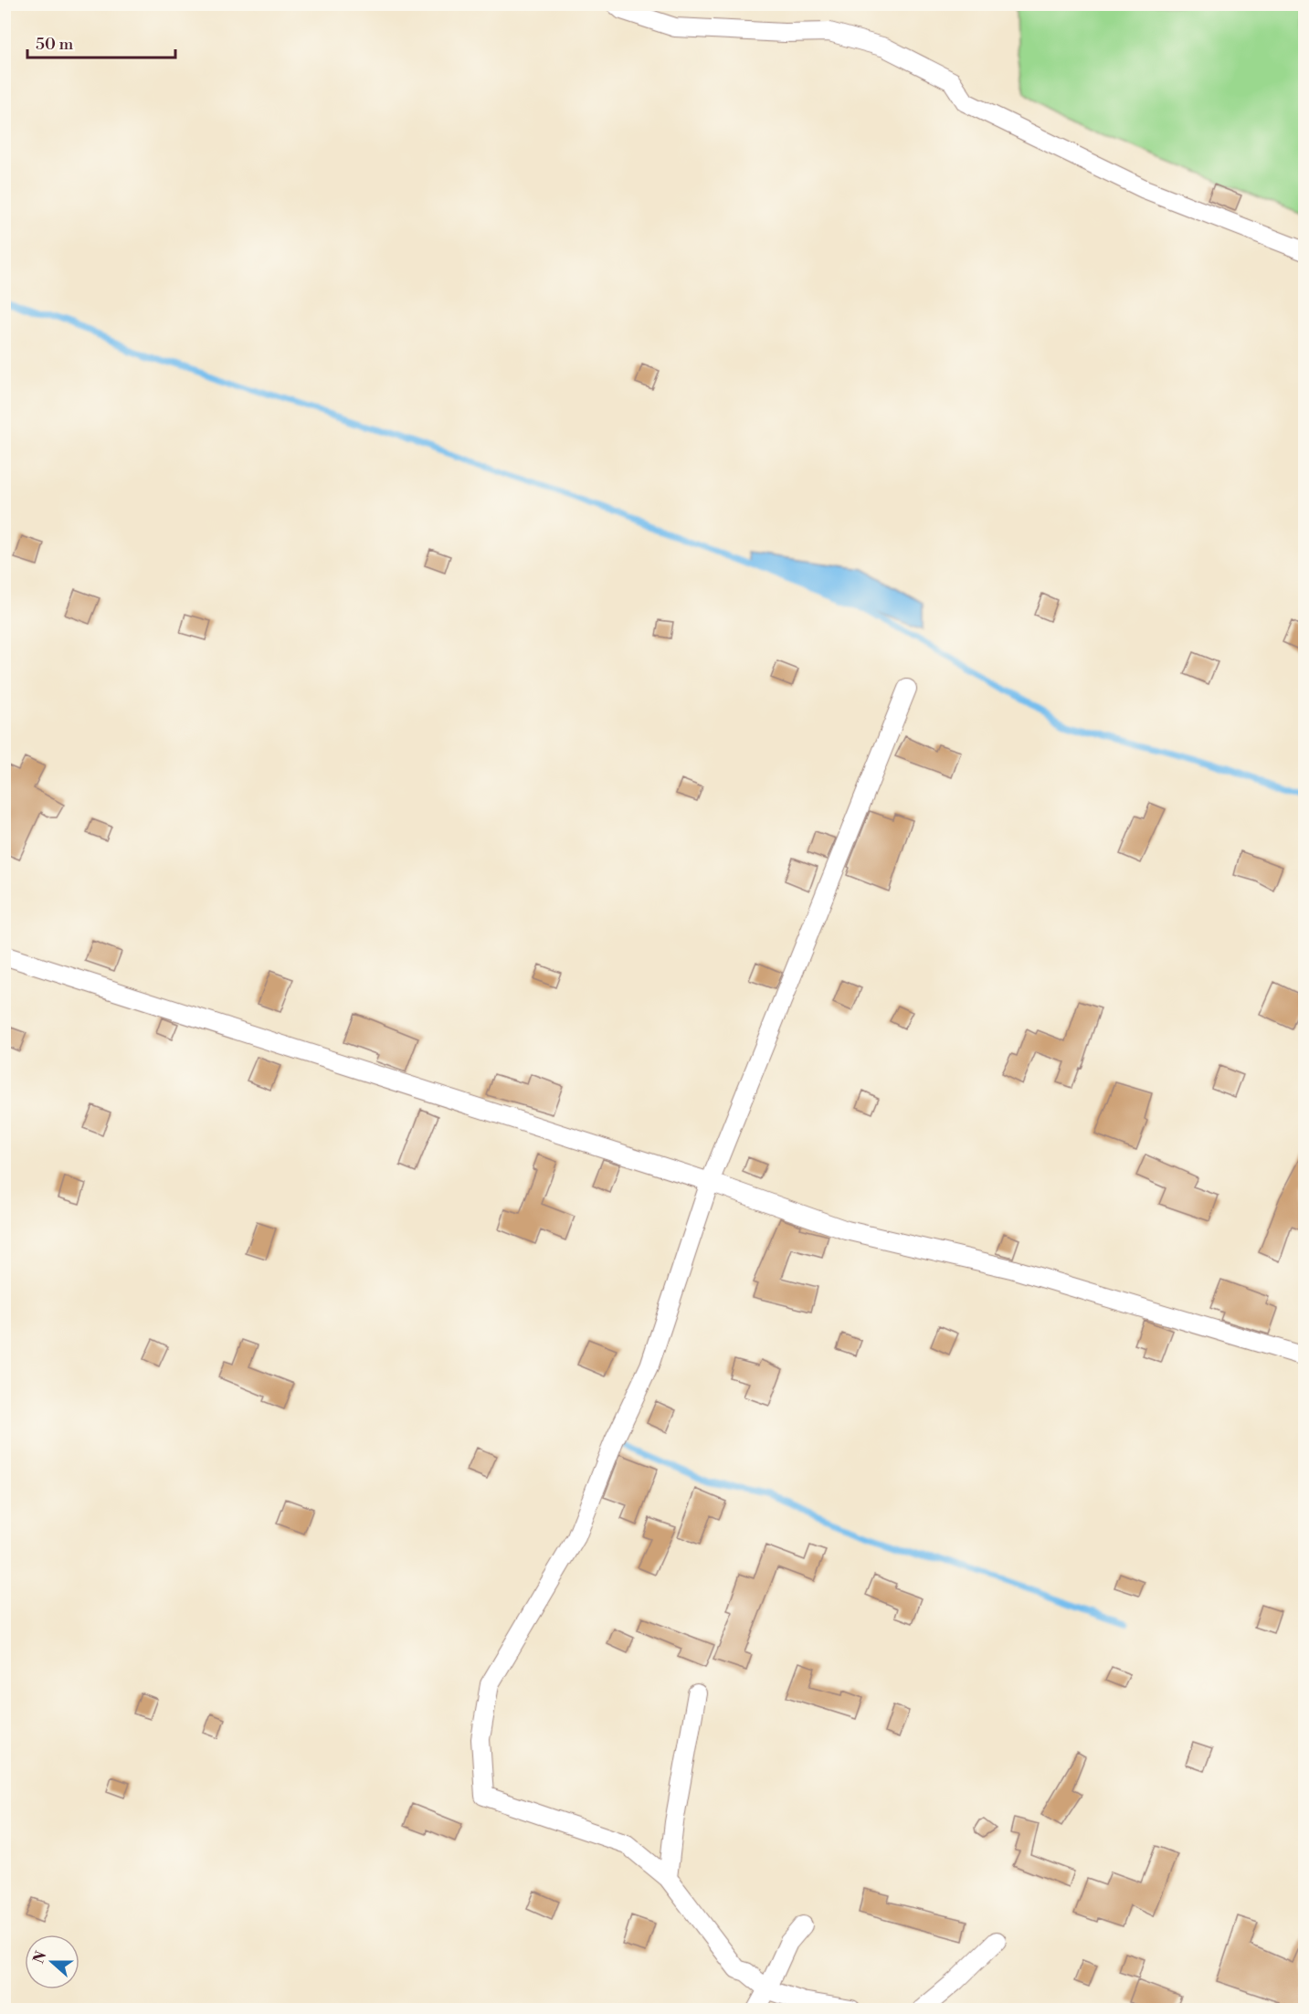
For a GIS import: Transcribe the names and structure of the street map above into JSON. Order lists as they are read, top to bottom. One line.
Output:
{"scale_bar":"50 m","north":"left"}
